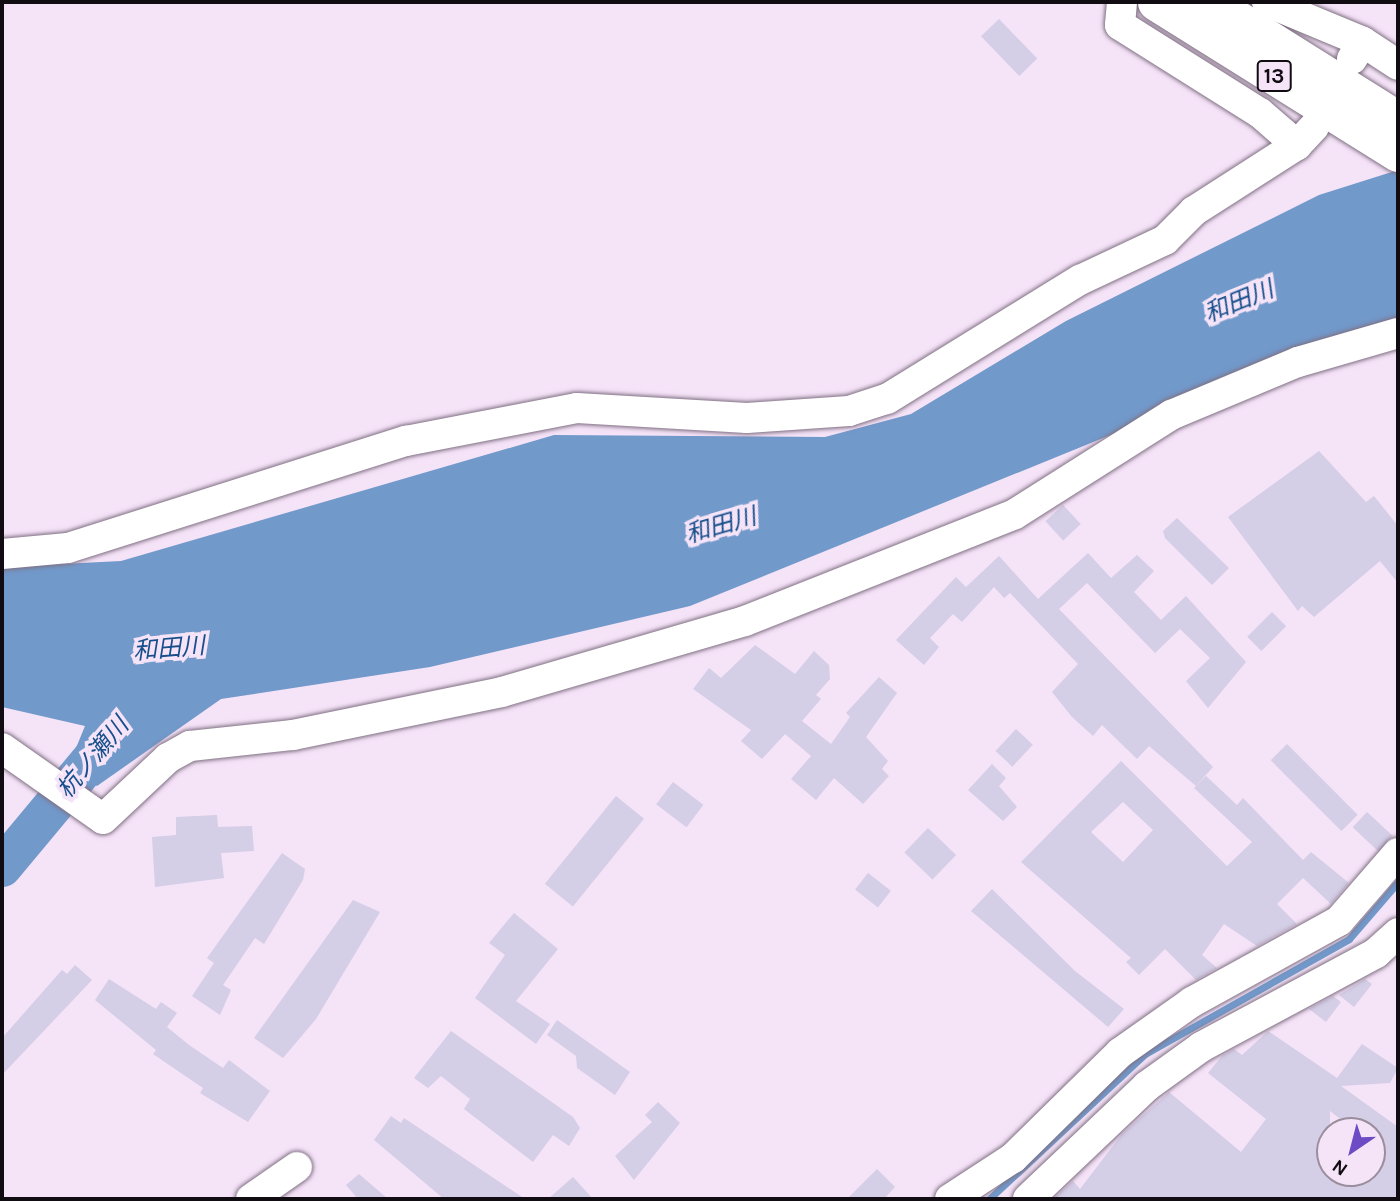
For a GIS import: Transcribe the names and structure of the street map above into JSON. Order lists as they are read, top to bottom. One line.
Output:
{"streets":{"main road":["13"]},"water":["和田川","杭ノ瀬川"],"north":"bottom left"}
